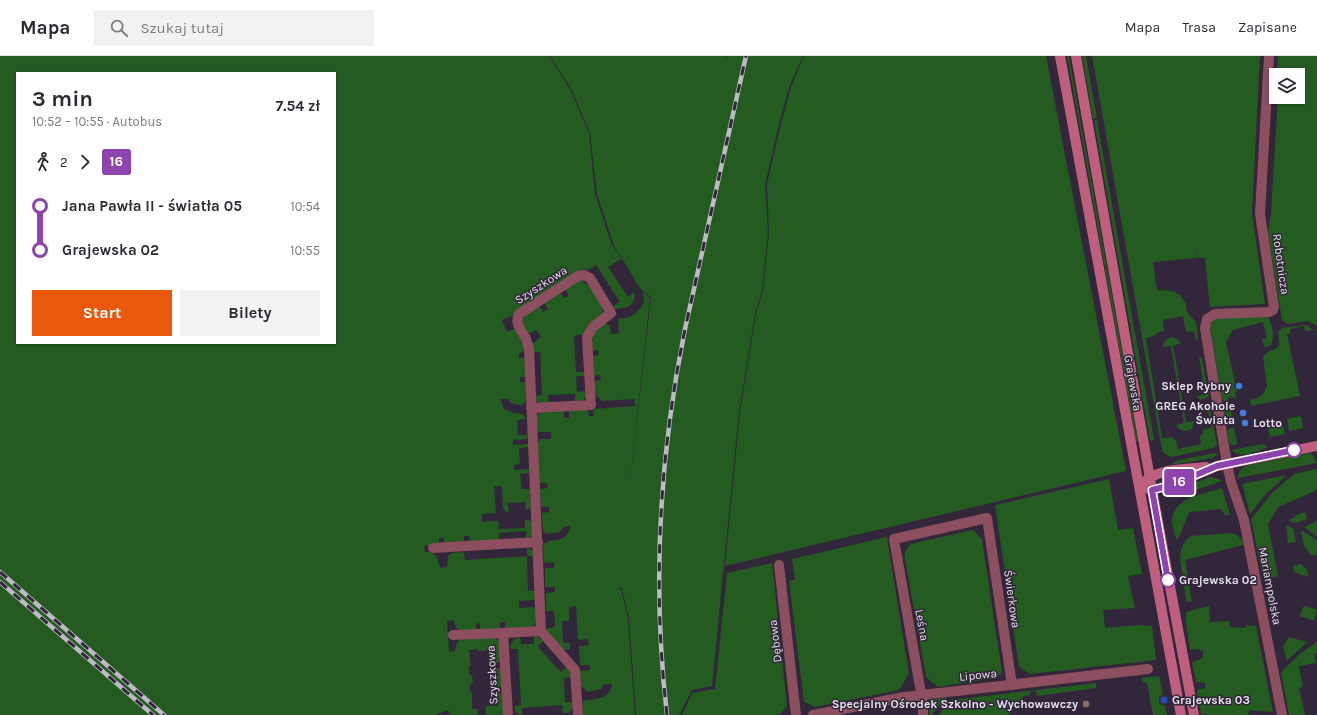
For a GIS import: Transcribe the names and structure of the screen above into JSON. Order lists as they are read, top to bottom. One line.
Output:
{"streets":{"main road":["Grajewska"],"street":["Robotnicza","Szyszkowa","Mariampolska","Świerkowa","Leśna","Dębowa","Lipowa"]},"crossings":[["Robotnicza","Mariampolska"],["Świerkowa","Leśna"],["Świerkowa","Lipowa"],["Leśna","Lipowa"]],"places":{"other":["Sklep Rybny","GREG Akohole Świata","Lotto","Grajewska 02","Specjalny Ośrodek Szkolno - Wychowawczy"],"transit":["Grajewska 03"]},"lines":["bus line 16"],"page":{"header":"Mapa","search":"Szukaj tutaj","nav":["Mapa","Trasa","Zapisane"],"on_map":"16","heading":["3 min","10:52 – 10:55 · Autobus","7.54 zł"],"legs":["2","16"],"list":[{"name":"Jana Pawła II - światła 05","value":"10:54"},{"name":"Grajewska 02","value":"10:55"}],"buttons":["Start","Bilety"]}}
